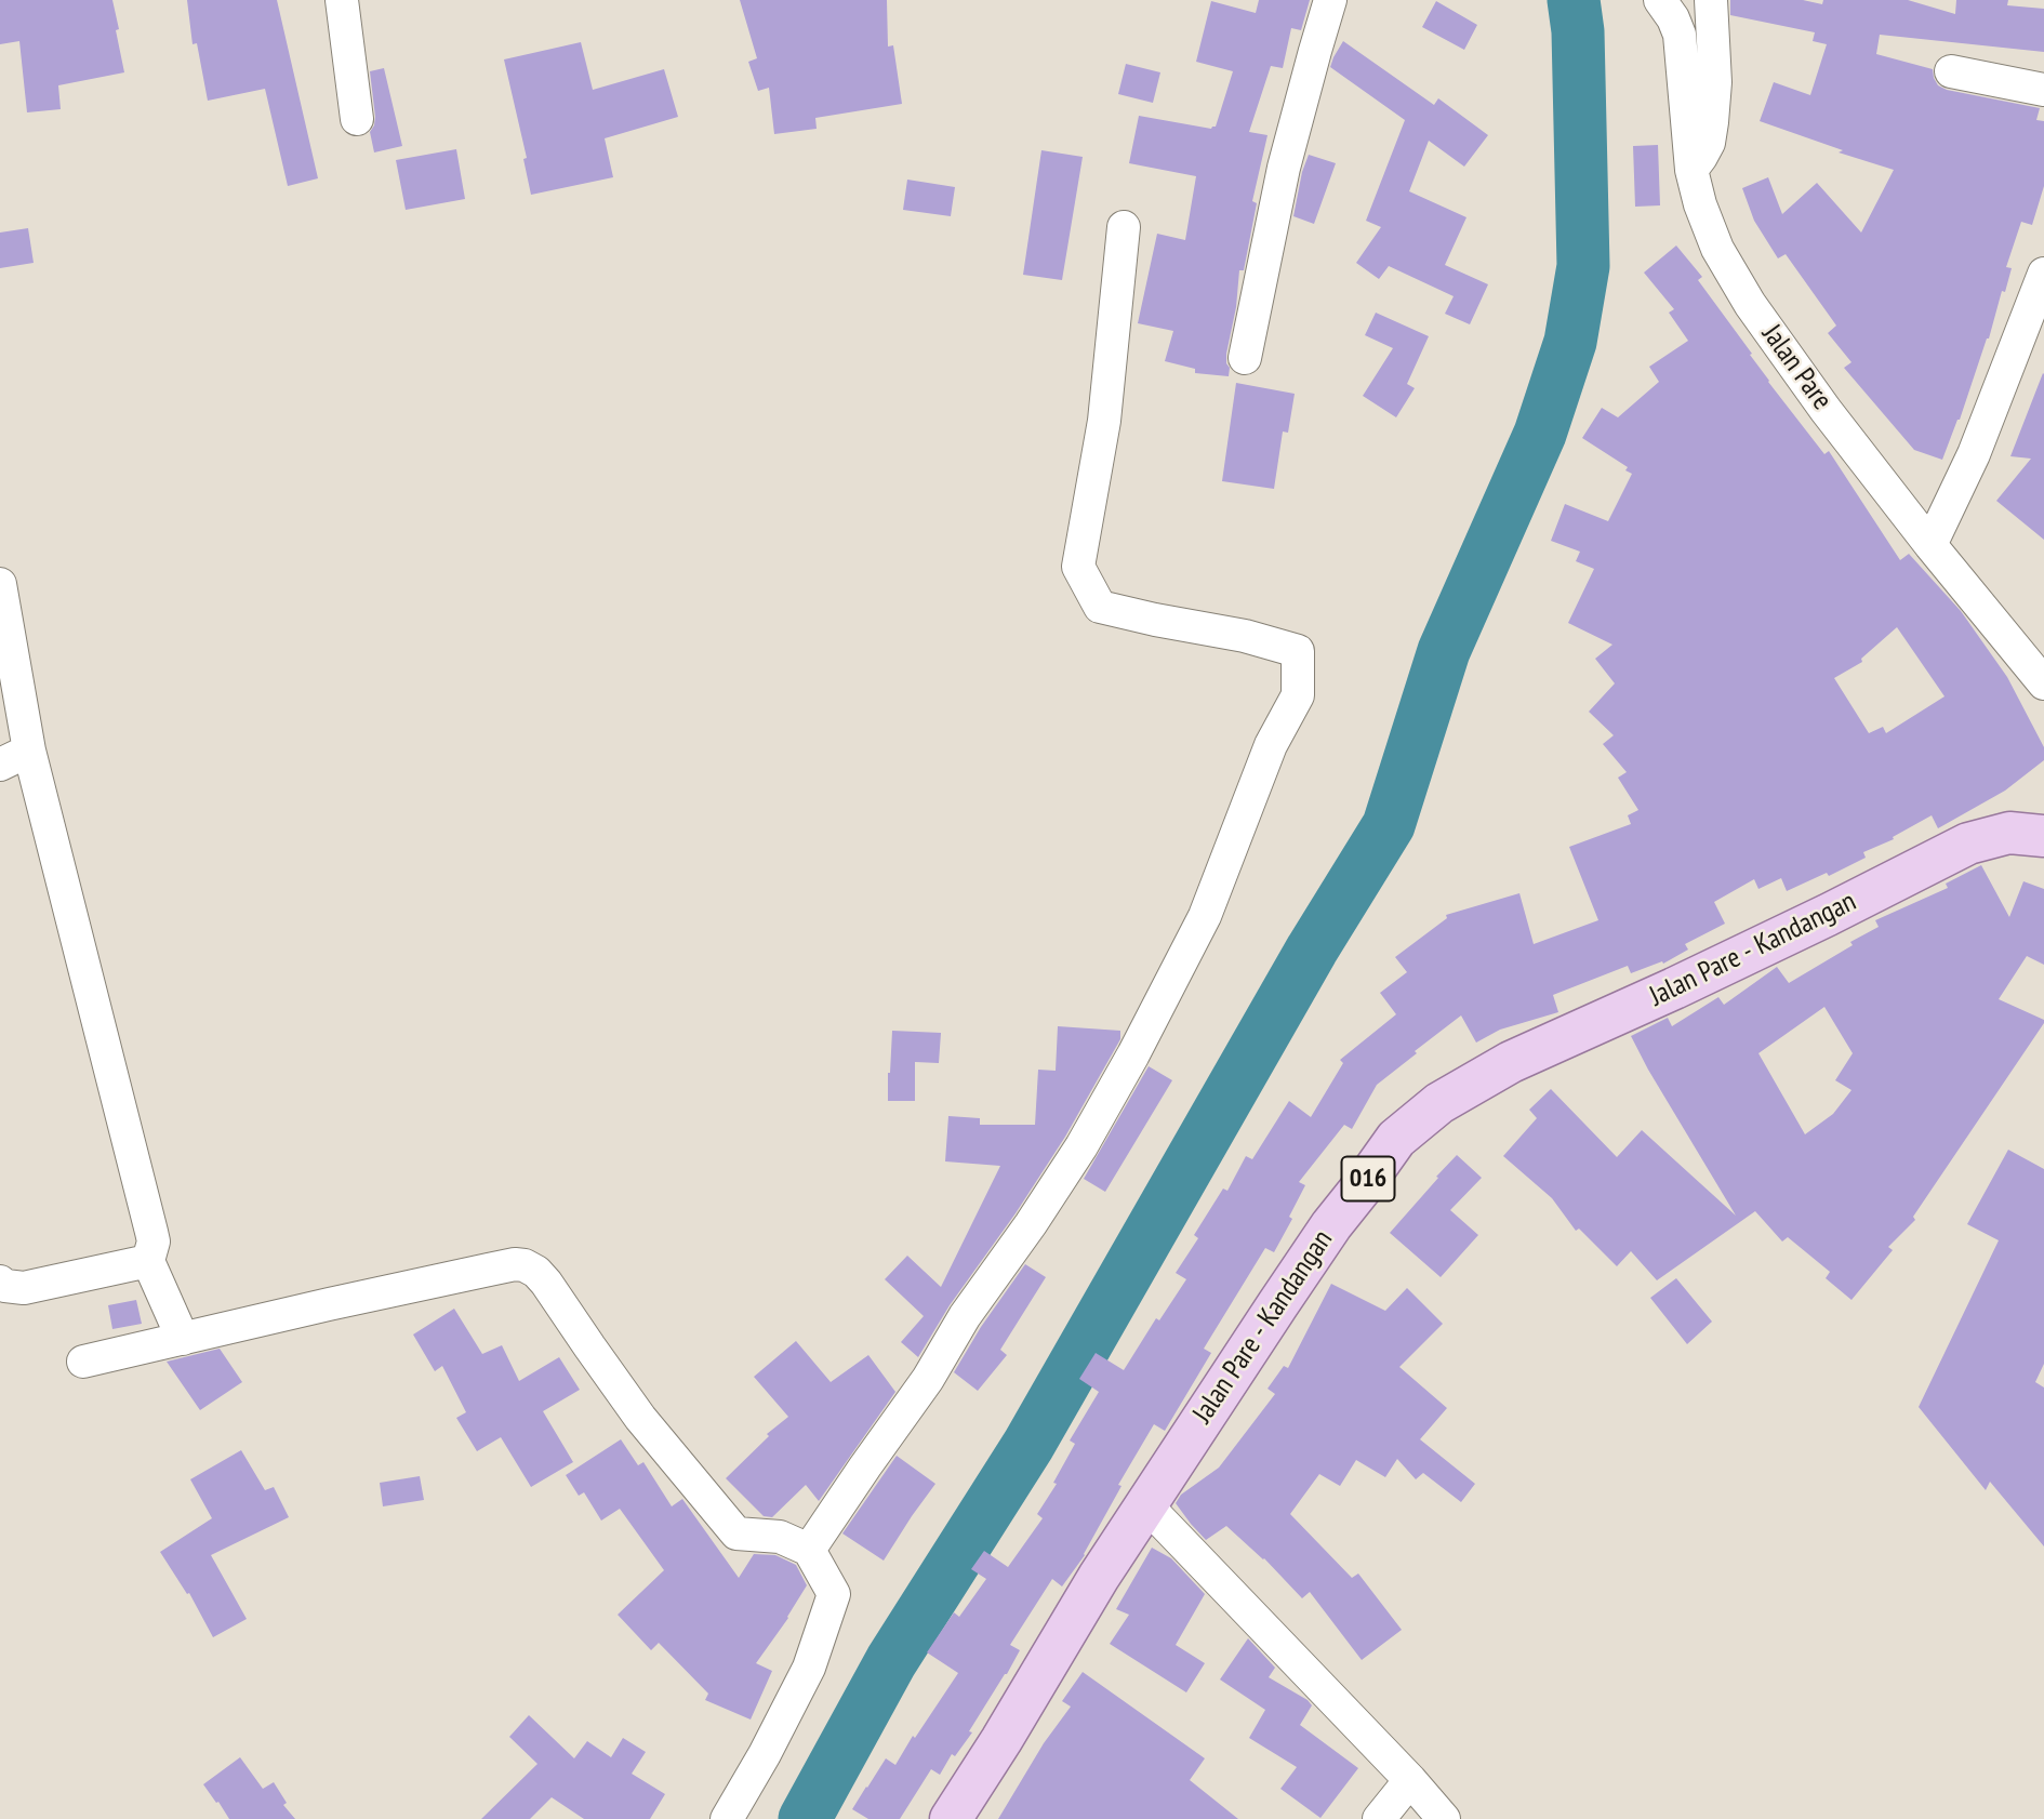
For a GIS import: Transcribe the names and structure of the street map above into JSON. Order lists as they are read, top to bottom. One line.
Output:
{"streets":{"main road":["Jalan Pare - Kandangan","016"],"street":["Jalan Pare"]}}
